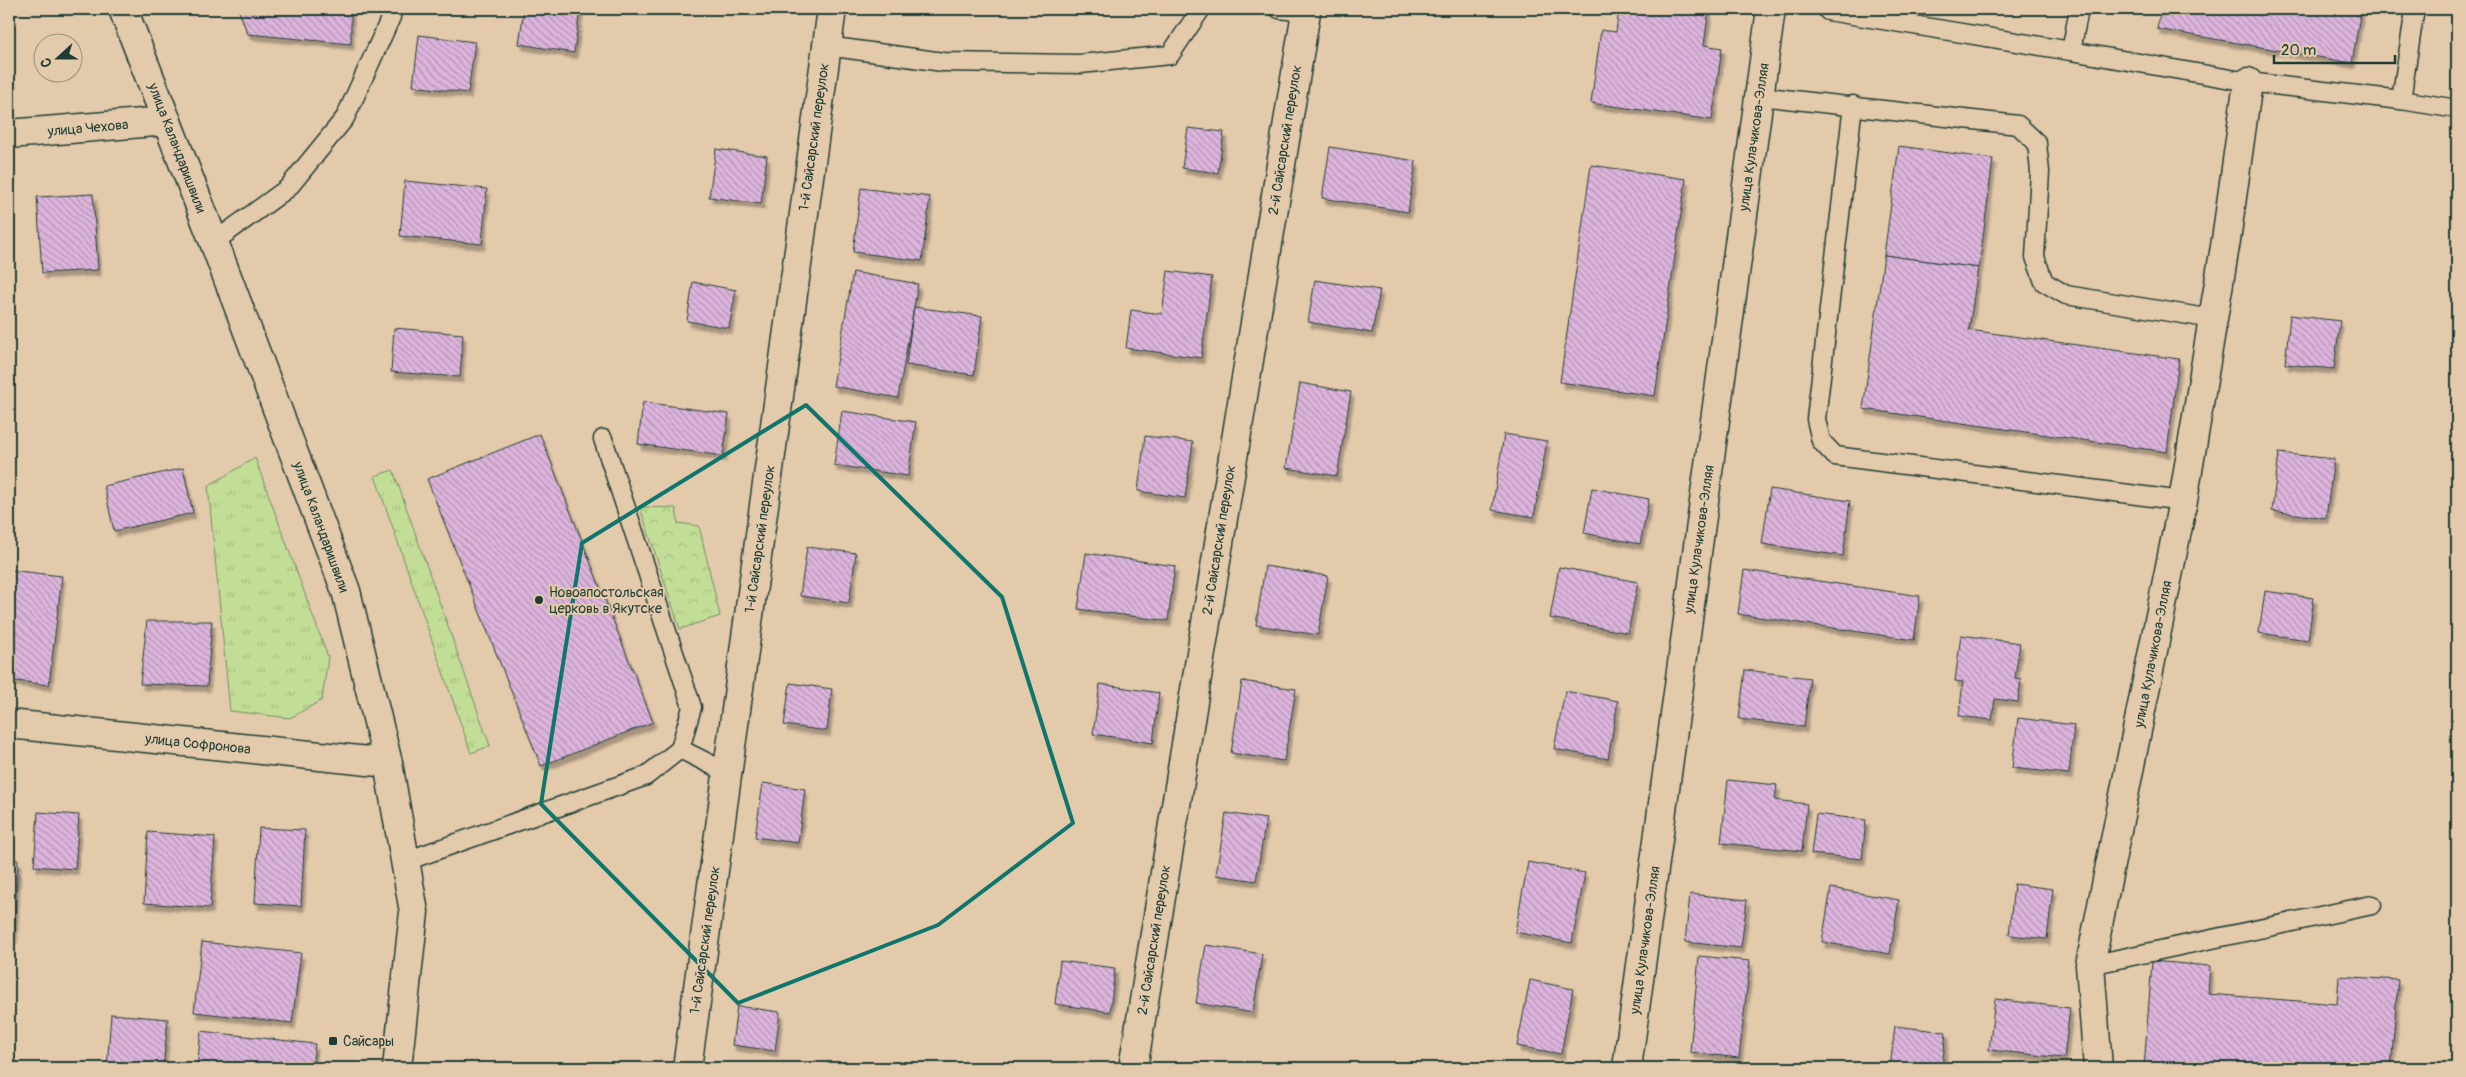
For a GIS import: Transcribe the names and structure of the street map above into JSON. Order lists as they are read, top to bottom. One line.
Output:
{"streets":{"street":["улица Чехова","1-й Сайсарский переулок","улица Кулачикова-Элляя","2-й Сайсарский переулок","улица Каландаришвили","улица Софронова"]},"crossings":[["улица Чехова","улица Каландаришвили"],["улица Каландаришвили","улица Софронова"]],"places":{"other":["Новоапостольская церковь в Якутске"],"transit":["Сайсары"]},"scale_bar":"20 m","north":"left"}
